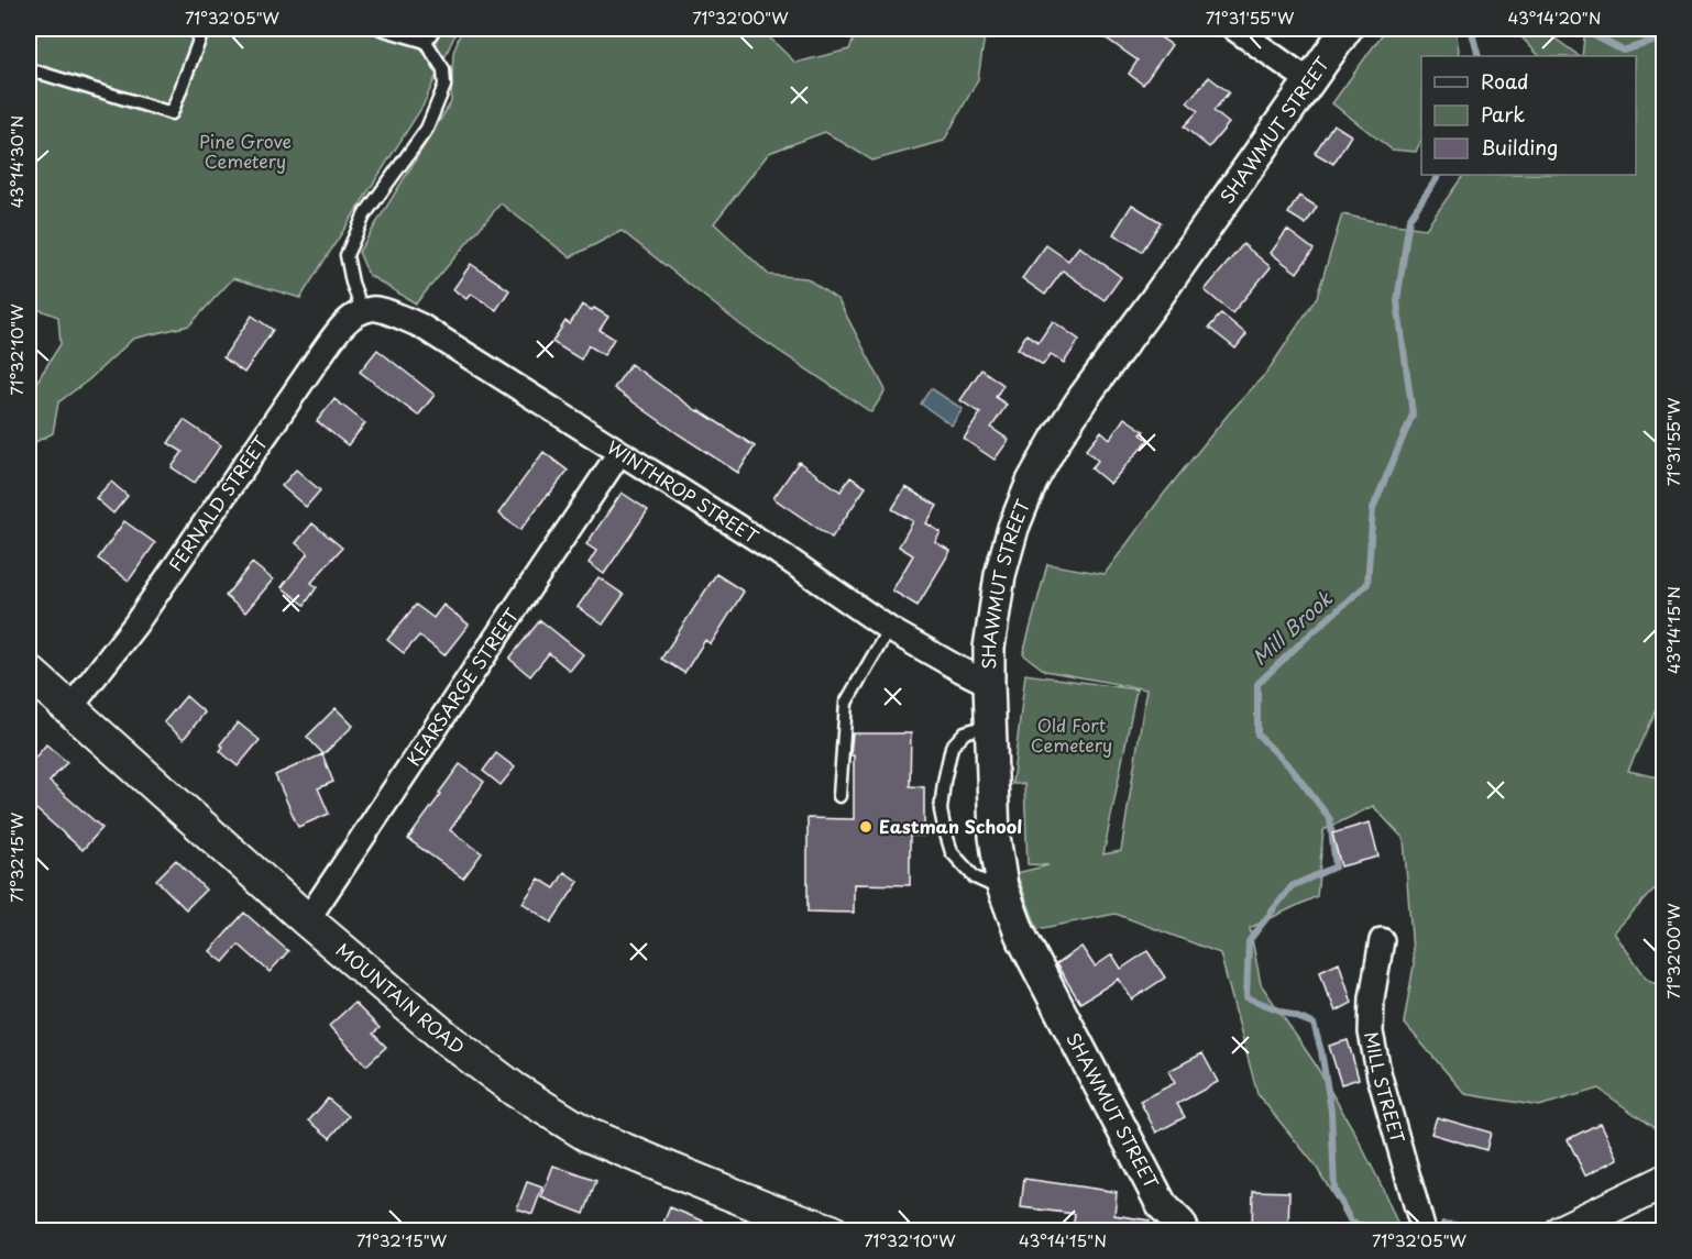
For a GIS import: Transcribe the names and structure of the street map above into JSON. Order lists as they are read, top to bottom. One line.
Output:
{"streets":{"main road":["MOUNTAIN ROAD"],"street":["SHAWMUT STREET","WINTHROP STREET","FERNALD STREET","KEARSARGE STREET","MILL STREET"]},"crossings":[["SHAWMUT STREET","WINTHROP STREET"],["WINTHROP STREET","FERNALD STREET"],["WINTHROP STREET","KEARSARGE STREET"],["FERNALD STREET","MOUNTAIN ROAD"],["KEARSARGE STREET","MOUNTAIN ROAD"]],"water":["Mill Brook"],"parks":["Pine Grove Cemetery","Old Fort Cemetery"],"places":["Eastman School"],"legend":["Road","Park","Building"],"coordinates":["71°32'05\"W","71°32'00\"W","71°31'55\"W","43°14'20\"N","43°14'30\"N","71°32'10\"W","43°14'15\"N","71°32'15\"W"]}
